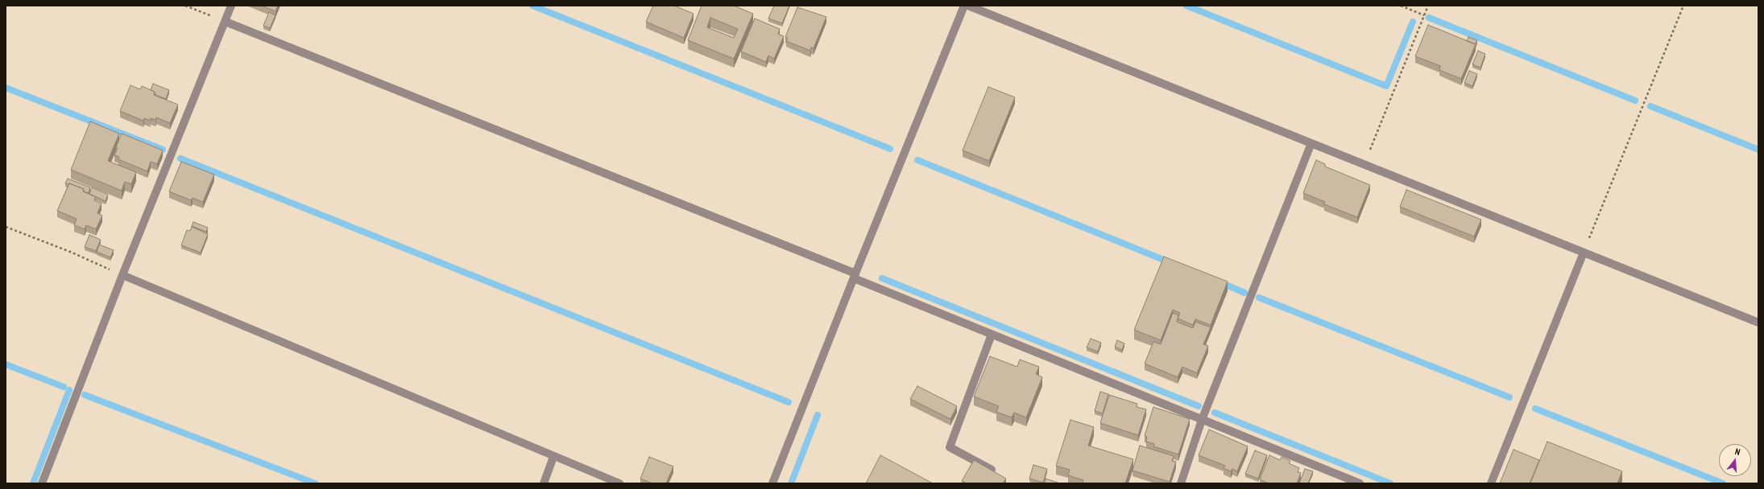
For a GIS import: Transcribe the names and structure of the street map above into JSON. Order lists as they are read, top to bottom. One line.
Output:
{"north":"top"}
